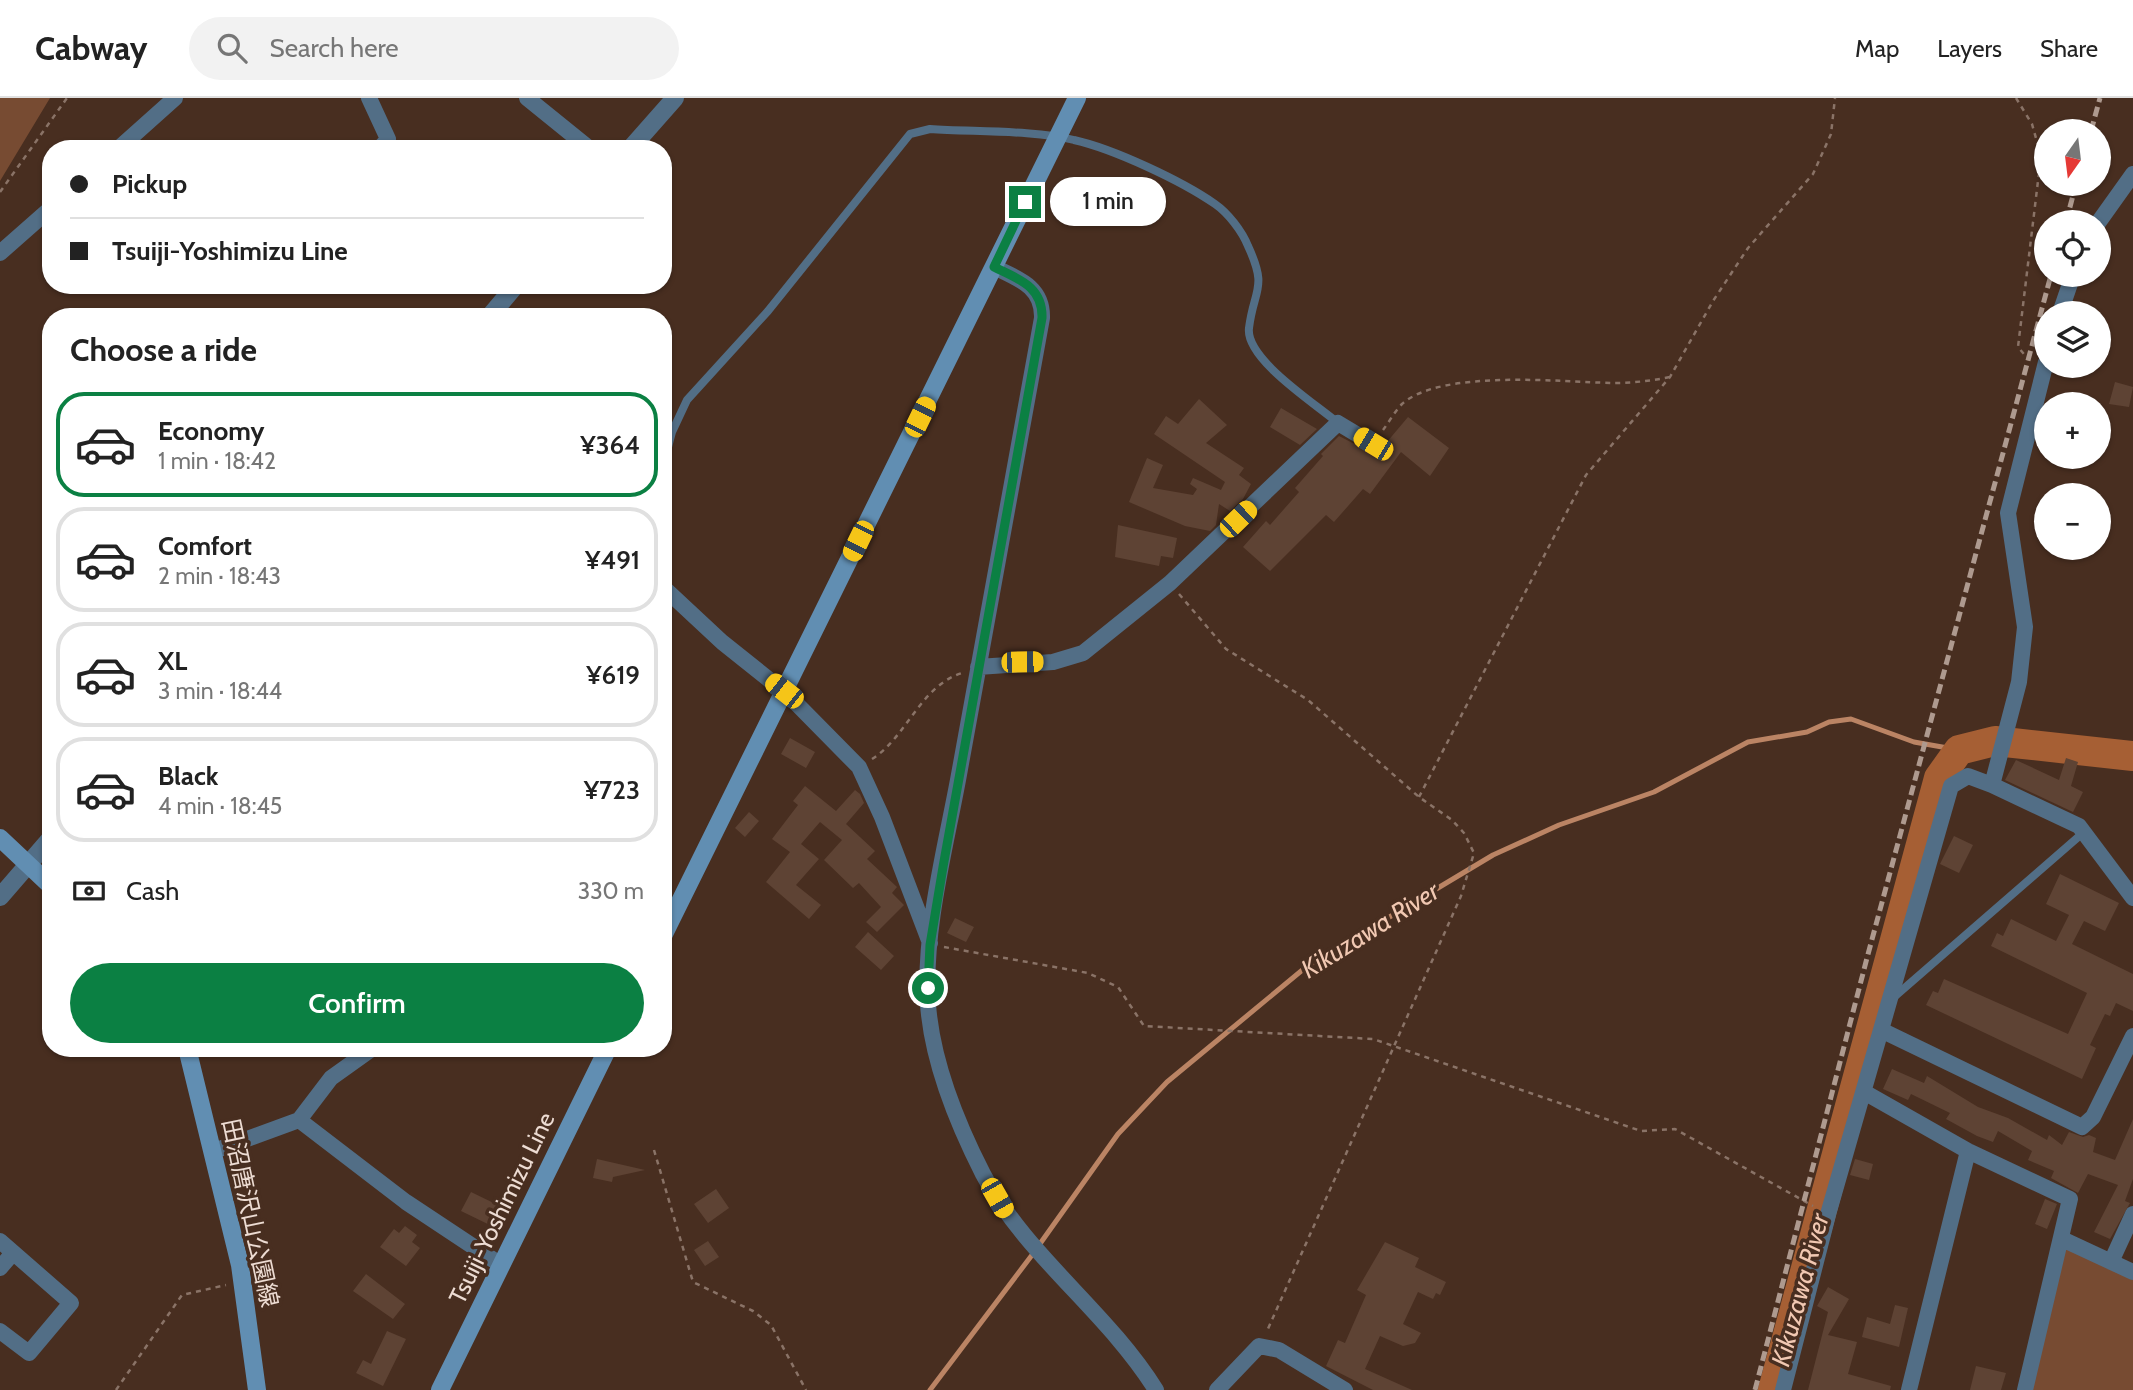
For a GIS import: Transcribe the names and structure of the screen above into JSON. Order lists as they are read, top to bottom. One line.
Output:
{"streets":{"main road":["Tsuiji-Yoshimizu Line","田沼唐沢山公園線"]},"water":["Kikuzawa River"],"north":"bottom","page":{"header":"Cabway","search":"Search here","nav":["Map","Layers","Share"],"map_buttons":["+","−"],"banner":["Pickup","Tsuiji-Yoshimizu Line"],"bubble":"1 min","heading":"Choose a ride","list":[{"name":"Economy","note":"1 min · 18:42","value":"¥364"},{"name":"Comfort","note":"2 min · 18:43","value":"¥491"},{"name":"XL","note":"3 min · 18:44","value":"¥619"},{"name":"Black","note":"4 min · 18:45","value":"¥723"}],"pay":["Cash","330 m"],"buttons":"Confirm"}}
